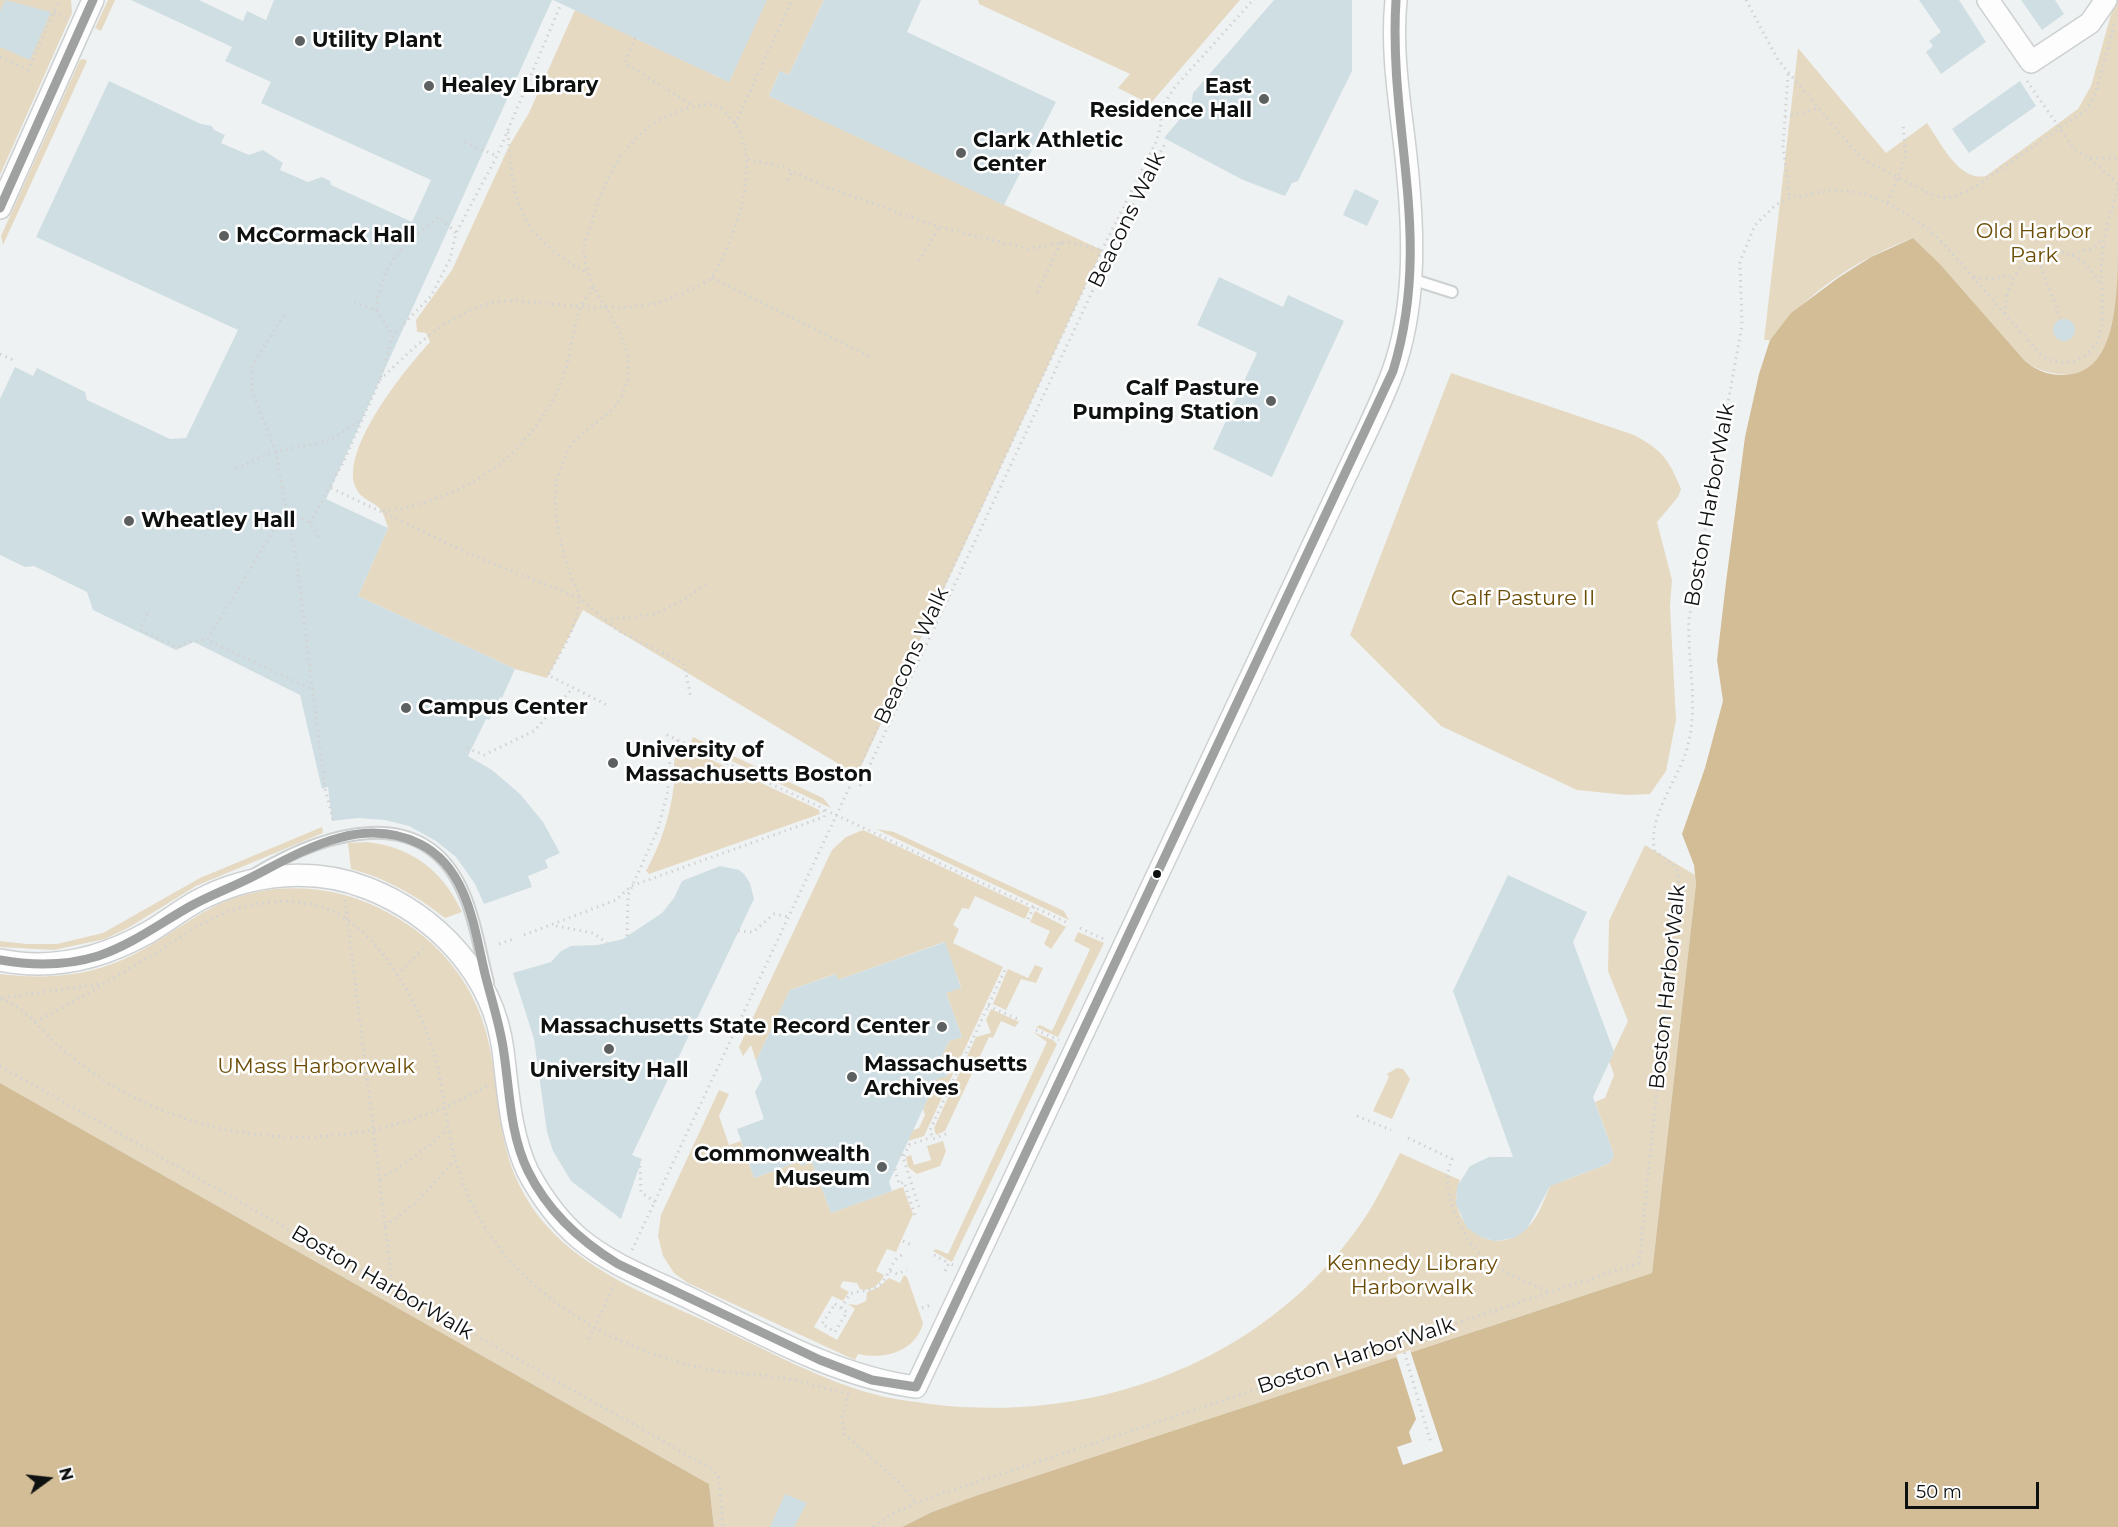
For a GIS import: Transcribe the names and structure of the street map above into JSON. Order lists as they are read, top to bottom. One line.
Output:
{"streets":{"path":["Beacons Walk","Boston HarborWalk"]},"parks":["Old Harbor Park","Calf Pasture II","UMass Harborwalk","Kennedy Library Harborwalk"],"places":["Utility Plant","Healey Library","East Residence Hall","Clark Athletic Center","McCormack Hall","Calf Pasture Pumping Station","Wheatley Hall","Campus Center","University of Massachusetts Boston","Massachusetts State Record Center","University Hall","Massachusetts Archives","Commonwealth Museum"],"scale_bar":"50 m","north":"right"}
